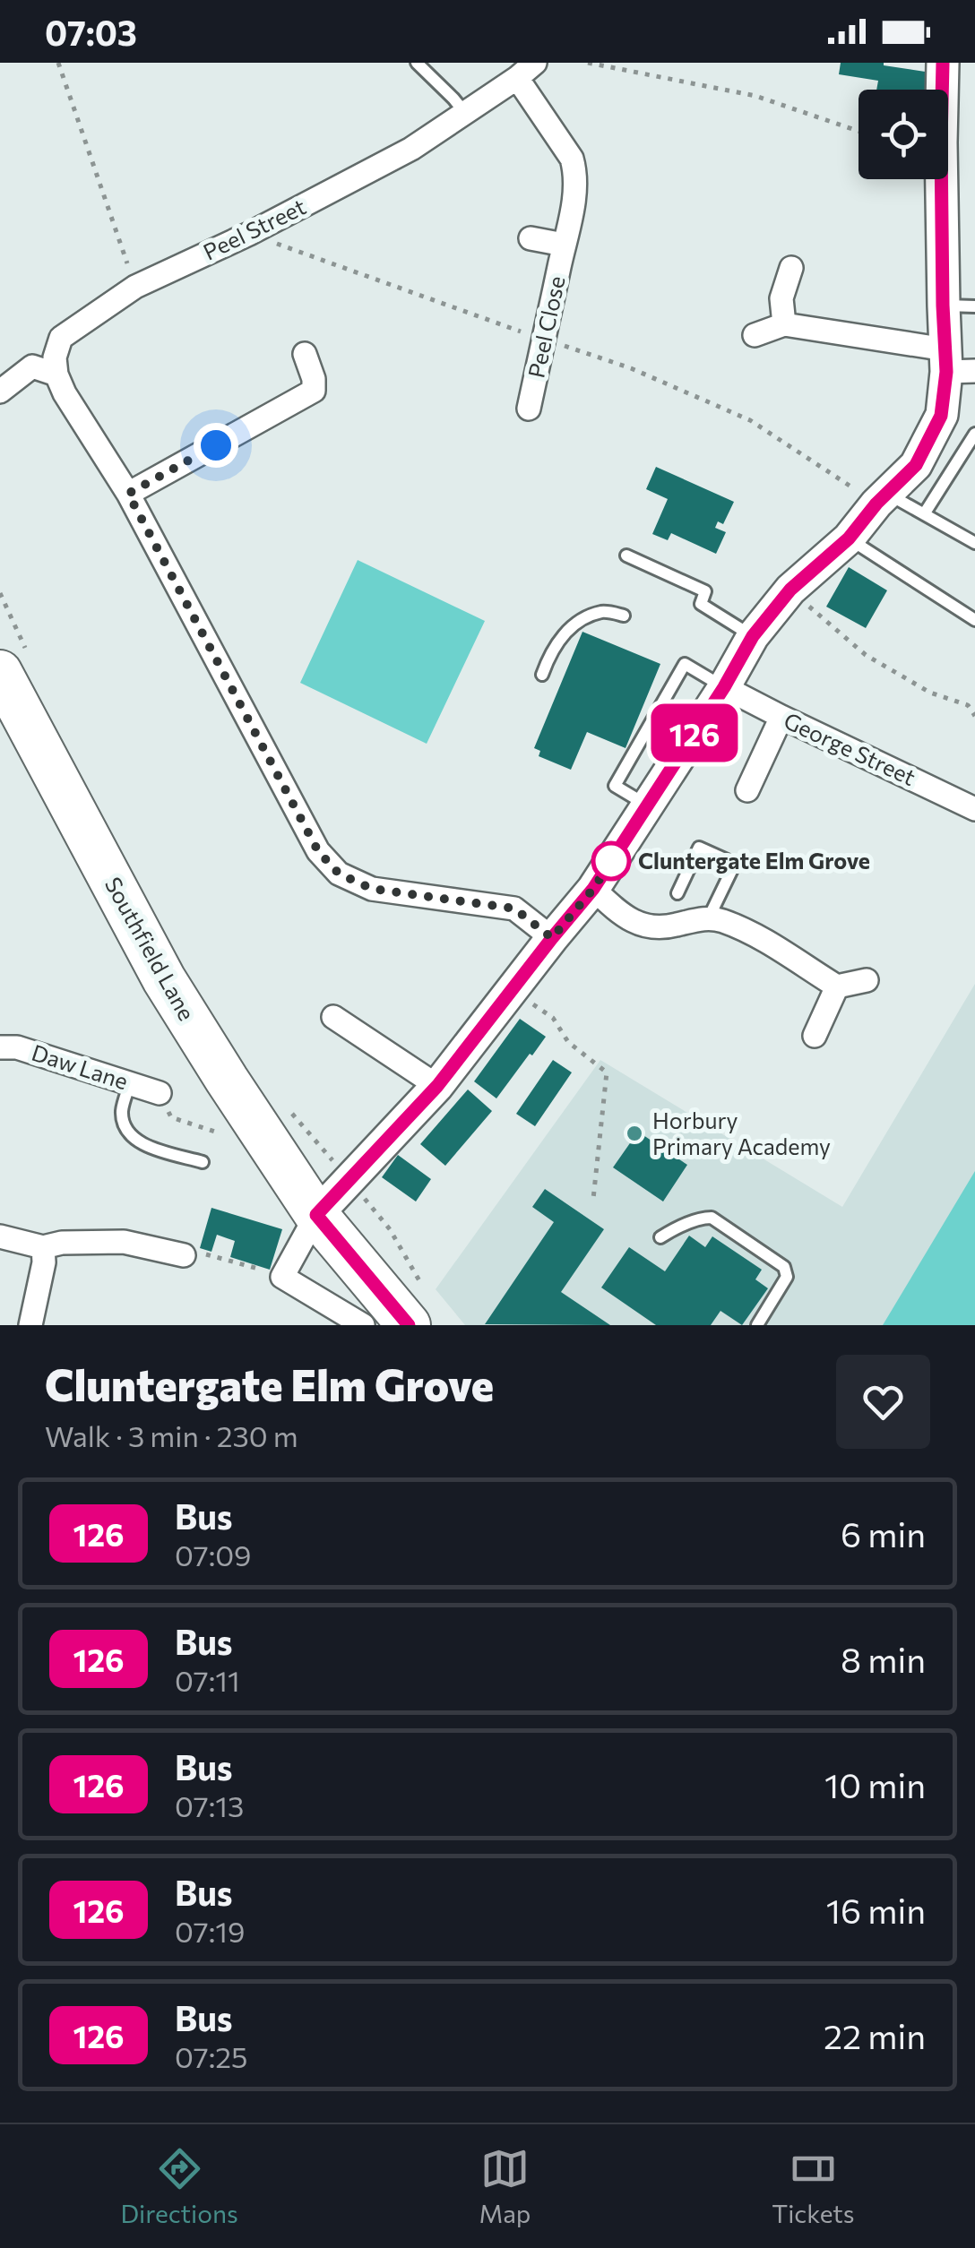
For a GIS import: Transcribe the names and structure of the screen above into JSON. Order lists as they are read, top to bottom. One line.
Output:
{"streets":{"highway":["Southfield Lane"],"street":["Peel Street","Peel Close","George Street","Daw Lane"]},"crossings":[["Peel Street","Peel Close"]],"places":["Cluntergate Elm Grove","Horbury Primary Academy"],"lines":["bus line 126"],"page":{"status":"07:03","on_map":"126","heading":["Cluntergate Elm Grove","Walk · 3 min · 230 m"],"list":[{"mark":"126","name":"Bus","note":"07:09","value":"6 min"},{"mark":"126","name":"Bus","note":"07:11","value":"8 min"},{"mark":"126","name":"Bus","note":"07:13","value":"10 min"},{"mark":"126","name":"Bus","note":"07:19","value":"16 min"},{"mark":"126","name":"Bus","note":"07:25","value":"22 min"}],"tabs":["Directions","Map","Tickets"]}}
